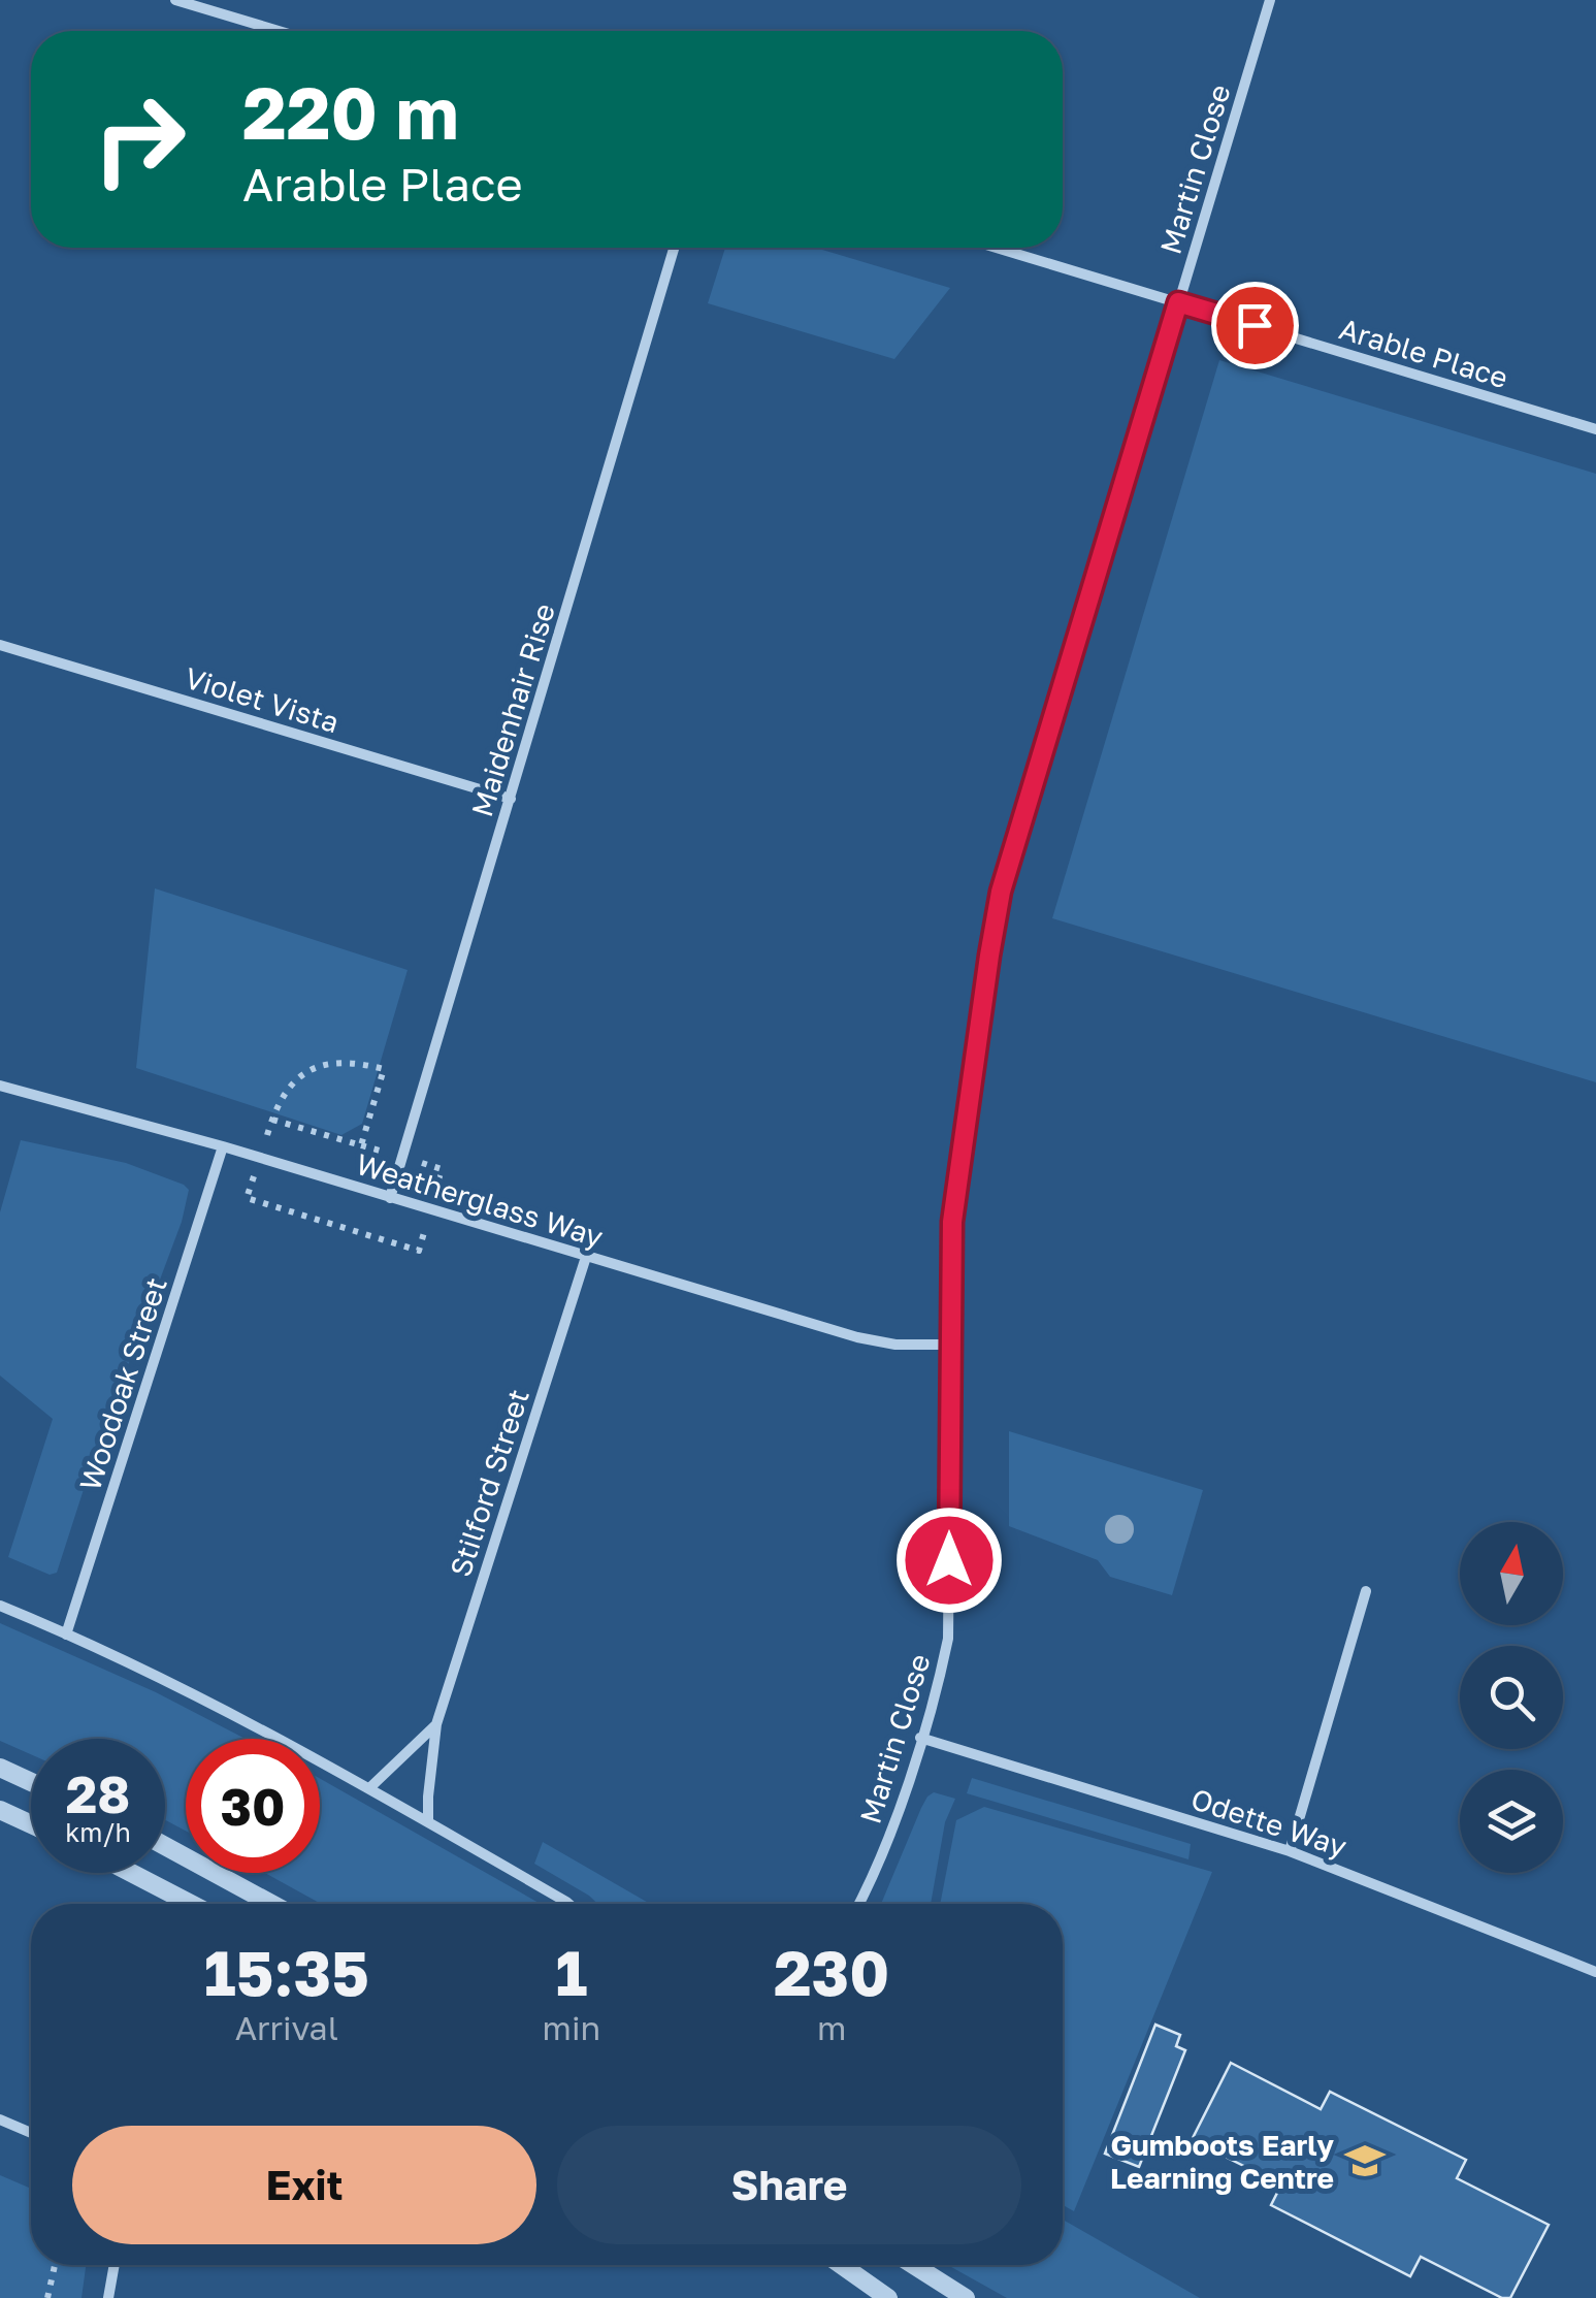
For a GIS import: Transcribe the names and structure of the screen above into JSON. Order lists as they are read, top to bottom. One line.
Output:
{"streets":{"street":["Martin Close","Arable Place","Violet Vista","Maidenhair Rise","Weatherglass Way","Woodoak Street","Stilford Street","Odette Way"]},"crossings":[["Martin Close","Arable Place"],["Martin Close","Weatherglass Way"],["Martin Close","Odette Way"],["Violet Vista","Maidenhair Rise"],["Maidenhair Rise","Weatherglass Way"],["Weatherglass Way","Woodoak Street"],["Weatherglass Way","Stilford Street"]],"places":{"school or university":["Gumboots Early Learning Centre"]},"north":"top","page":{"turn":["220 m","Arable Place"],"speed":"28 km/h","limit":"30","eta":["15:35","Arrival","1","min","230","m"],"buttons":["Exit","Share"]}}
